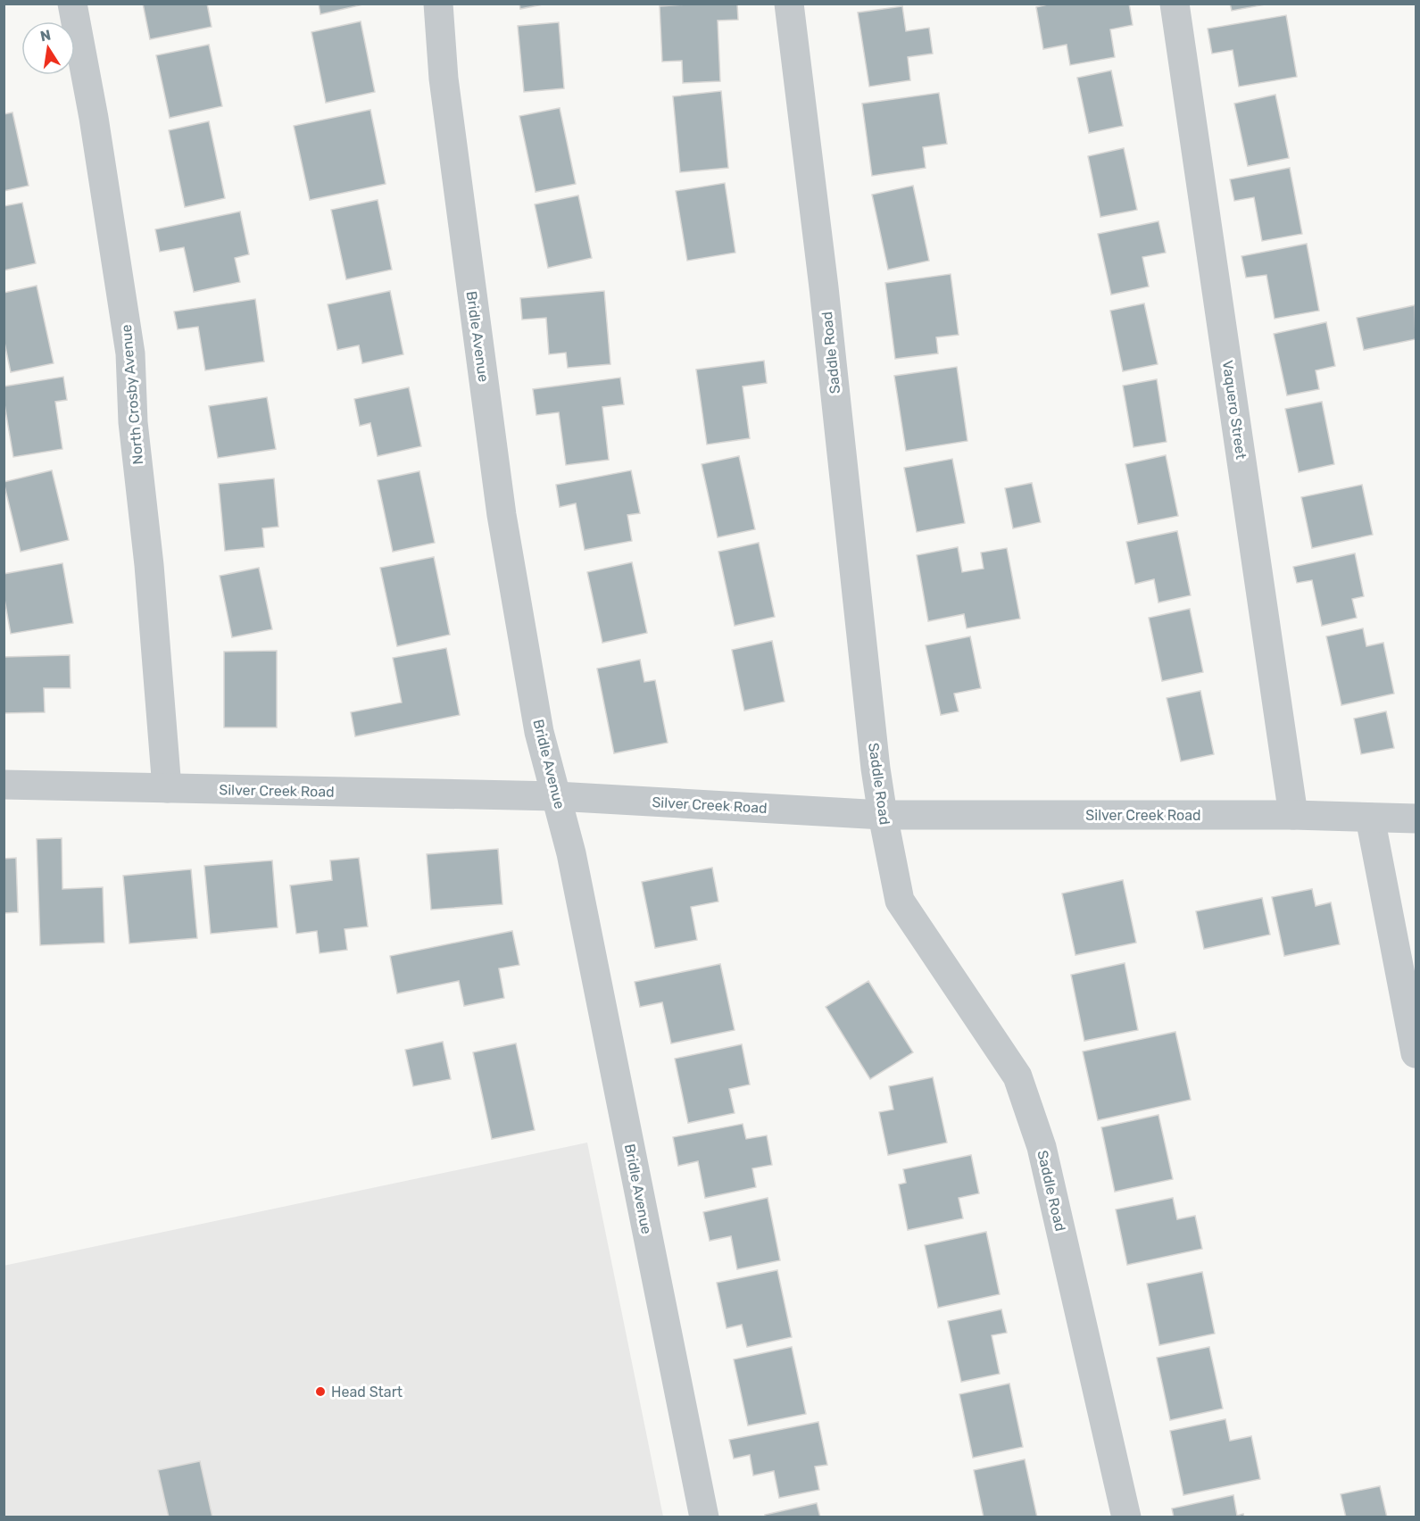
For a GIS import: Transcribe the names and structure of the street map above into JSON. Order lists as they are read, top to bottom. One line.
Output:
{"streets":{"street":["Bridle Avenue","Saddle Road","North Crosby Avenue","Vaquero Street","Silver Creek Road"]},"crossings":[["Bridle Avenue","Silver Creek Road"],["Saddle Road","Silver Creek Road"],["North Crosby Avenue","Silver Creek Road"],["Vaquero Street","Silver Creek Road"]],"places":["Head Start"],"north":"top"}
